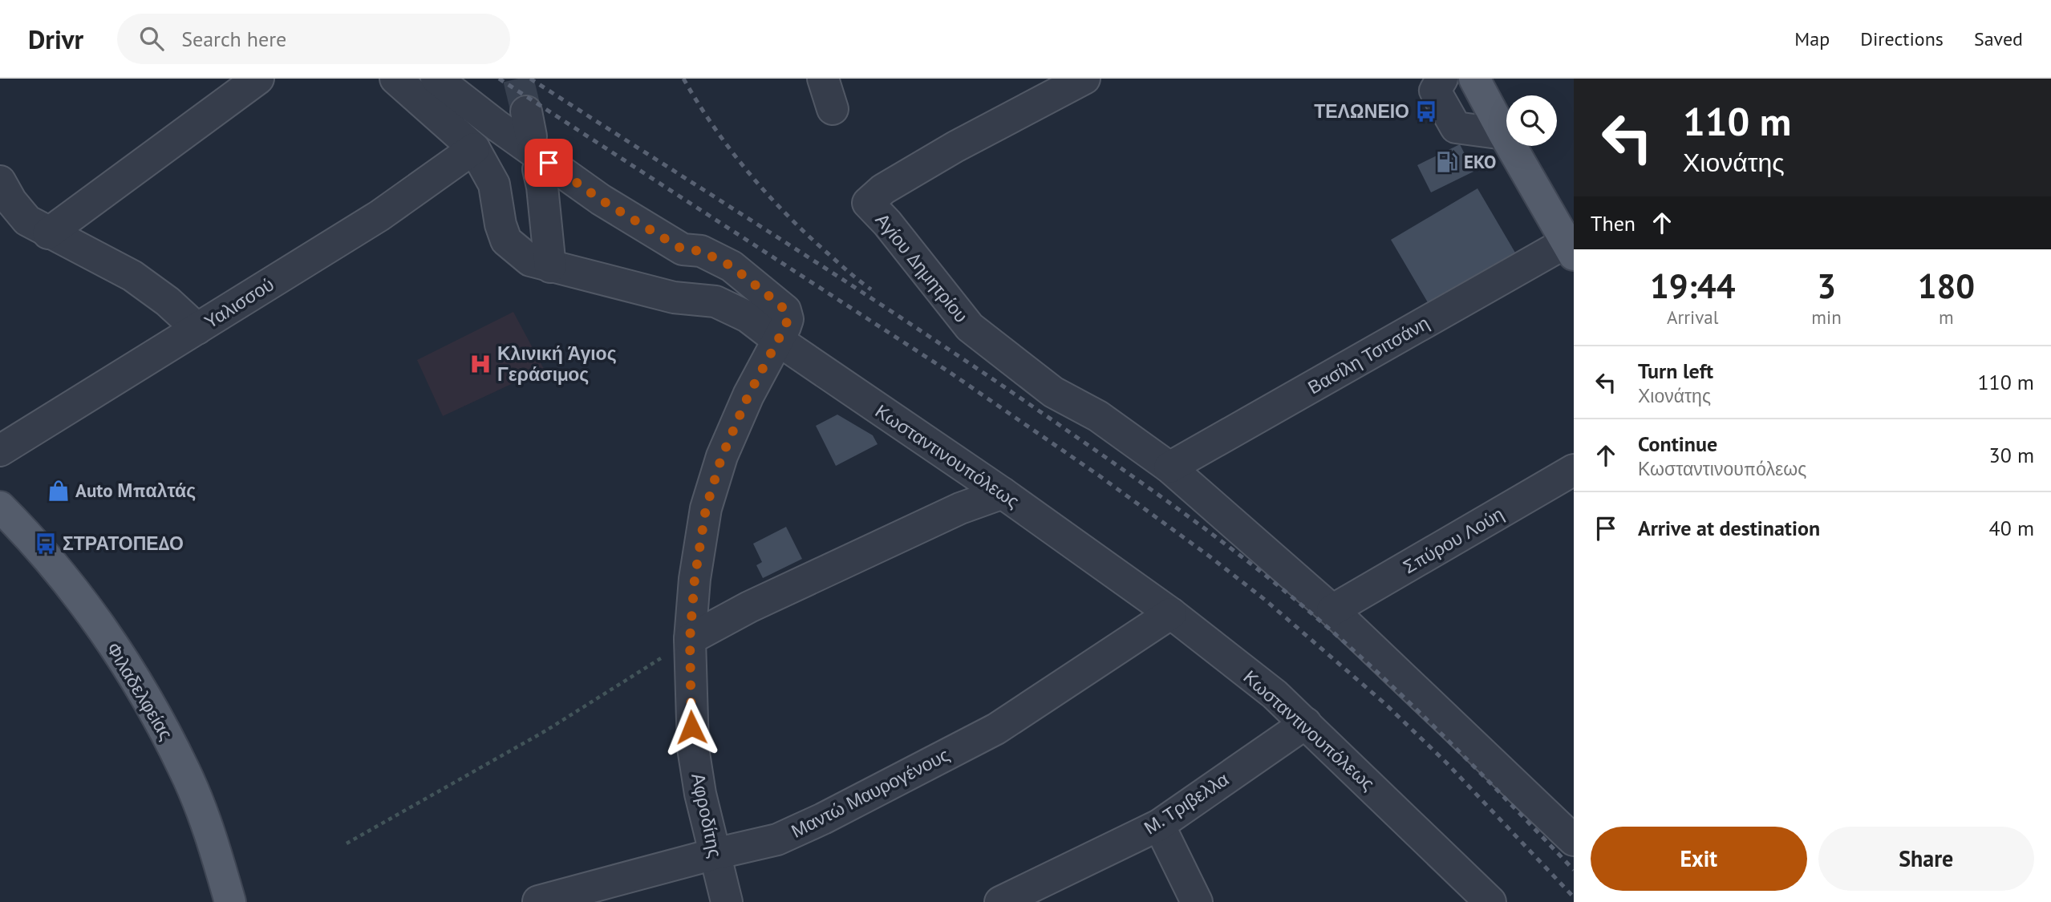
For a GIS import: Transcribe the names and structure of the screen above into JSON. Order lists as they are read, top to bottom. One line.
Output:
{"streets":{"main road":["Φιλαδελφείας"],"street":["Αγίου Δημητρίου","Υαλισσού","Βασίλη Τσιτσάνη","Κωσταντινουπόλεως","Σπύρου Λούη","Μαντώ Μαυρογένους","Μ. Τριβελλα","Αφροδίτης"]},"crossings":[["Αγίου Δημητρίου","Βασίλη Τσιτσάνη"],["Υαλισσού","Κωσταντινουπόλεως"],["Κωσταντινουπόλεως","Μαντώ Μαυρογένους"],["Κωσταντινουπόλεως","Μ. Τριβελλα"],["Κωσταντινουπόλεως","Αφροδίτης"],["Μαντώ Μαυρογένους","Αφροδίτης"]],"places":{"bus stop":["ΤΕΛΩΝΕΙΟ","ΣΤΡΑΤΟΠΕΔΟ"],"fuel station":["EKO"],"hospital":["Κλινική Άγιος Γεράσιμος"],"shop":["Auto Μπαλτάς"]},"page":{"header":"Drivr","search":"Search here","nav":["Map","Directions","Saved"],"turn":["110 m","Χιονάτης"],"then":"Then","eta":["19:44","Arrival","3","min","180","m"],"list":[{"name":"Turn left","note":"Χιονάτης","value":"110 m"},{"name":"Continue","note":"Κωσταντινουπόλεως","value":"30 m"},{"name":"Arrive at destination","value":"40 m"}],"buttons":["Exit","Share"]}}
